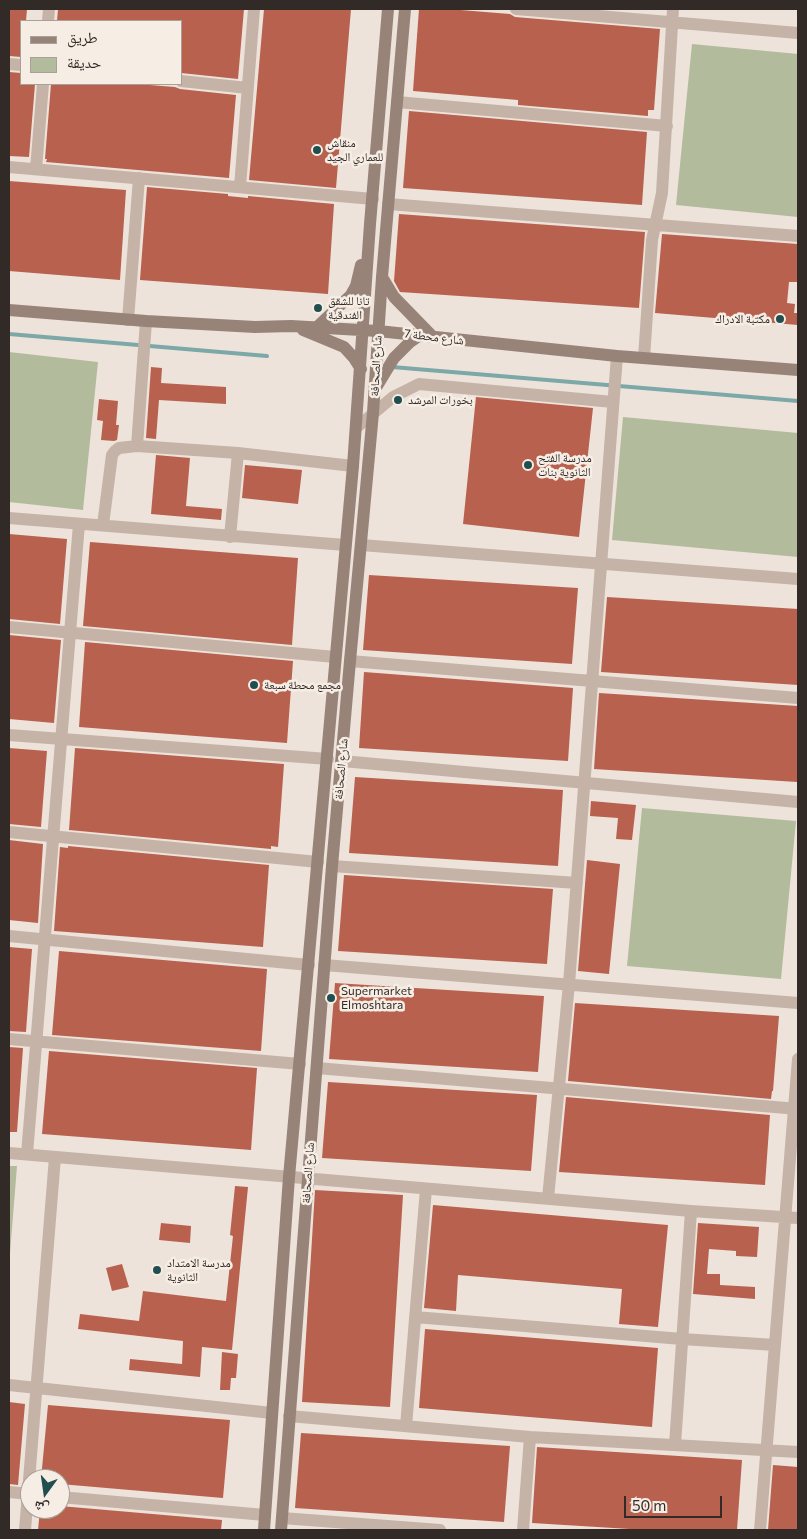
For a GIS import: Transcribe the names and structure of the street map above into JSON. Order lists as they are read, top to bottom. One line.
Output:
{"streets":{"main road":["شارع محطة 7","شارع الصحافة"]},"crossings":[["شارع محطة 7","شارع الصحافة"]],"places":["منقاش للعماري الجيد","تانا للشقق الفندقية","مكتبة الادراك","بخورات المرشد","مدرسة الفتح الثانوية بنات","مجمع محطة سبعة","Supermarket Elmoshtara","مدرسة الامتداد الثانوية"],"legend":["طريق","حديقة"],"scale_bar":"50 m","north":"bottom"}
